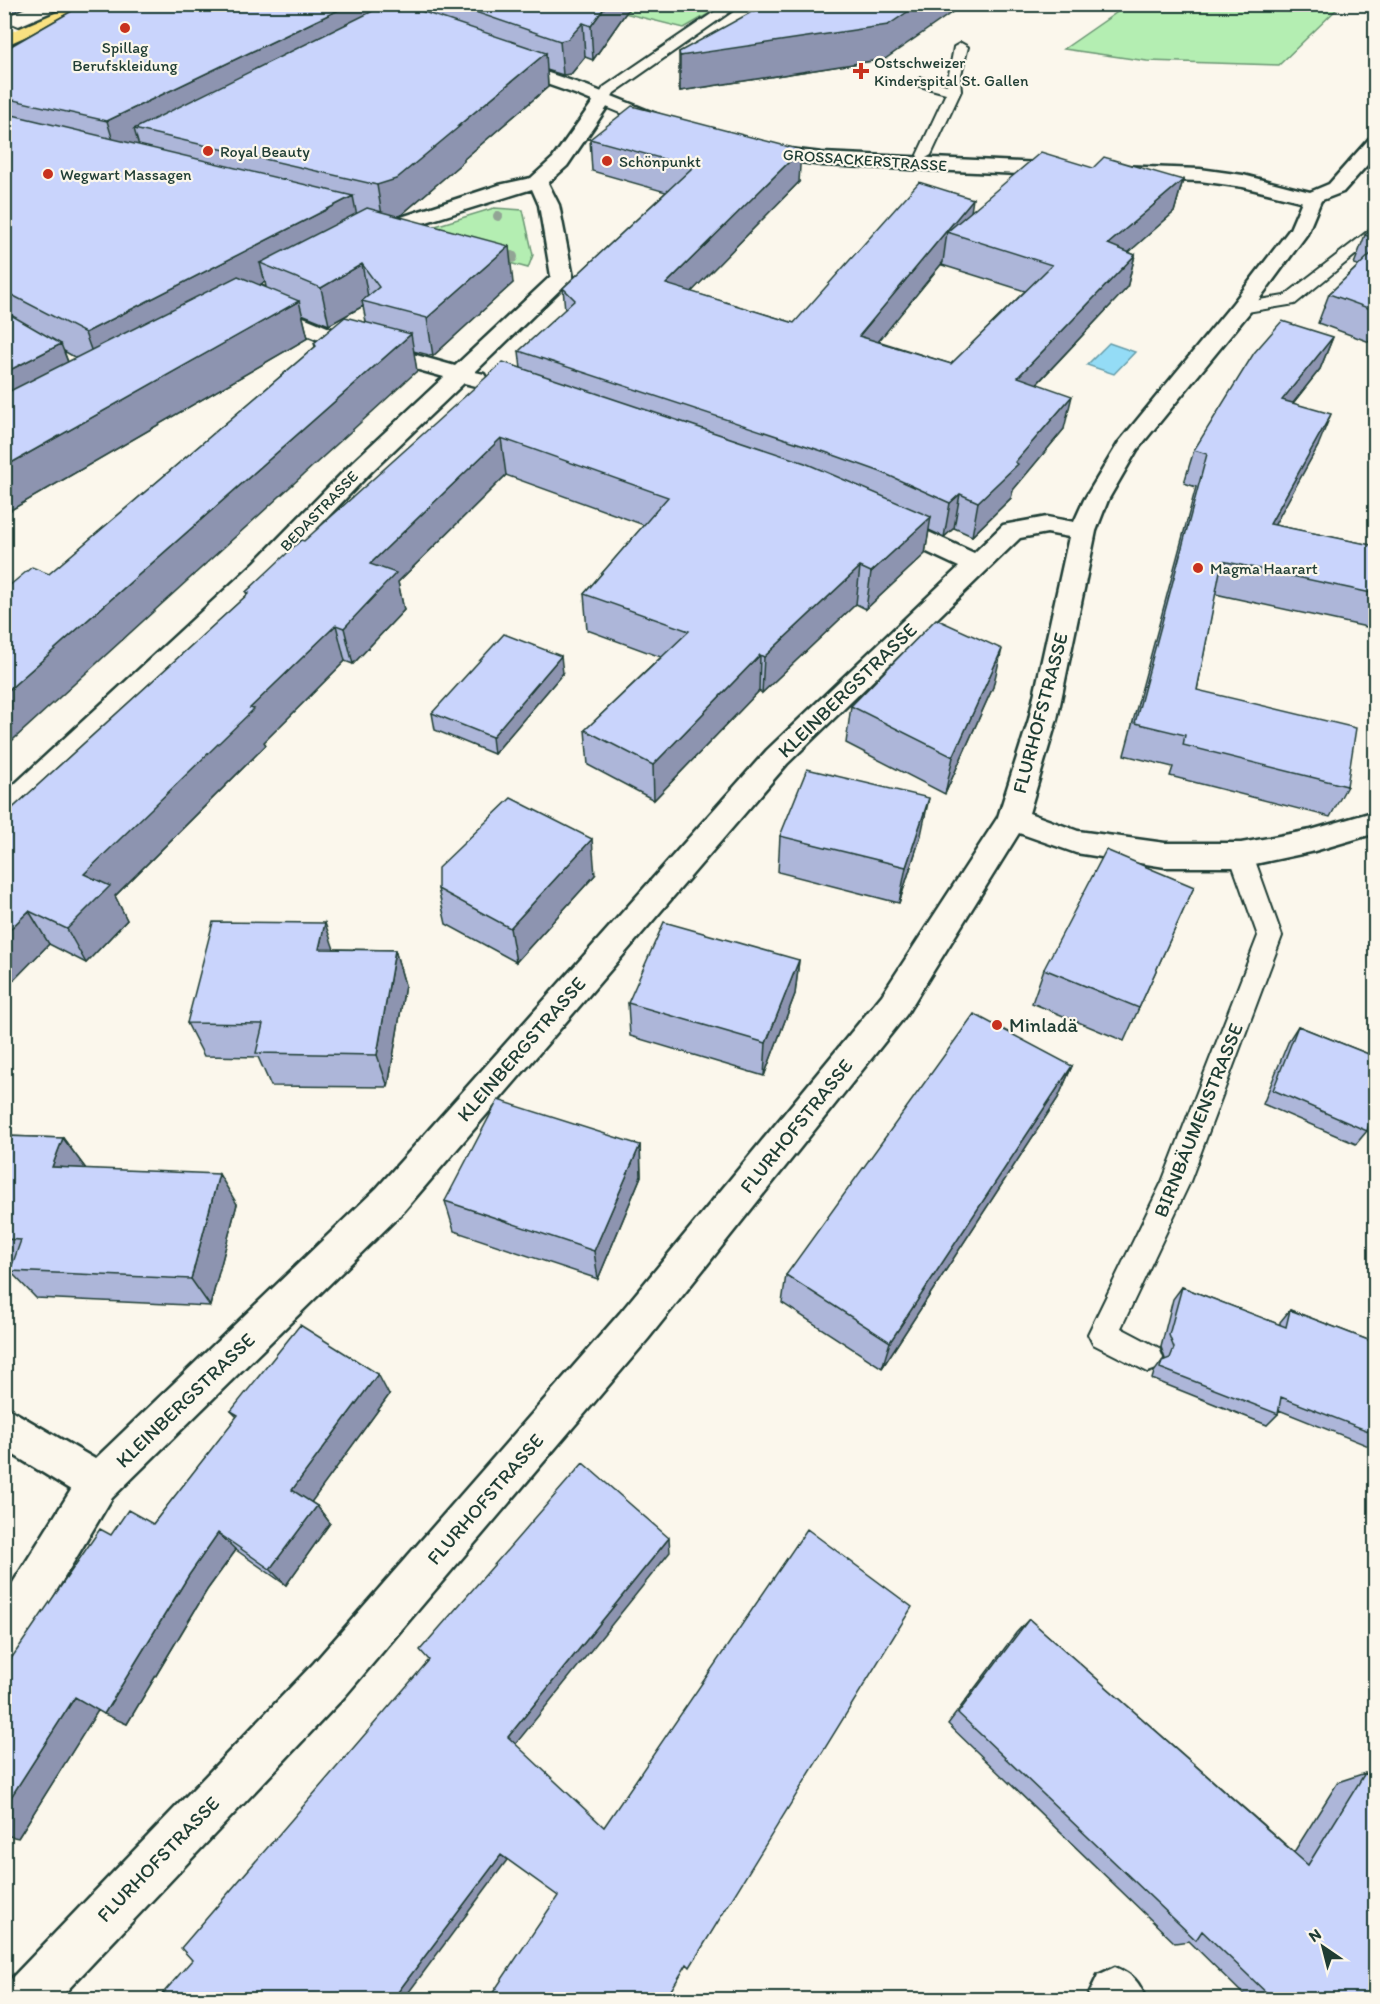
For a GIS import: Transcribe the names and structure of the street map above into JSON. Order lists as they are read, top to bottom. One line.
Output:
{"streets":{"street":["GROSSACKERSTRASSE","BEDASTRASSE","KLEINBERGSTRASSE","FLURHOFSTRASSE"],"lane":["BIRNBÄUMENSTRASSE"]},"crossings":[["GROSSACKERSTRASSE","FLURHOFSTRASSE"],["KLEINBERGSTRASSE","FLURHOFSTRASSE"]],"places":{"other":["Spillag Berufskleidung","Royal Beauty","Schönpunkt","Wegwart Massagen","Magma Haarart","Minladä"],"health":["Ostschweizer Kinderspital St. Gallen"]},"north":"top left"}
